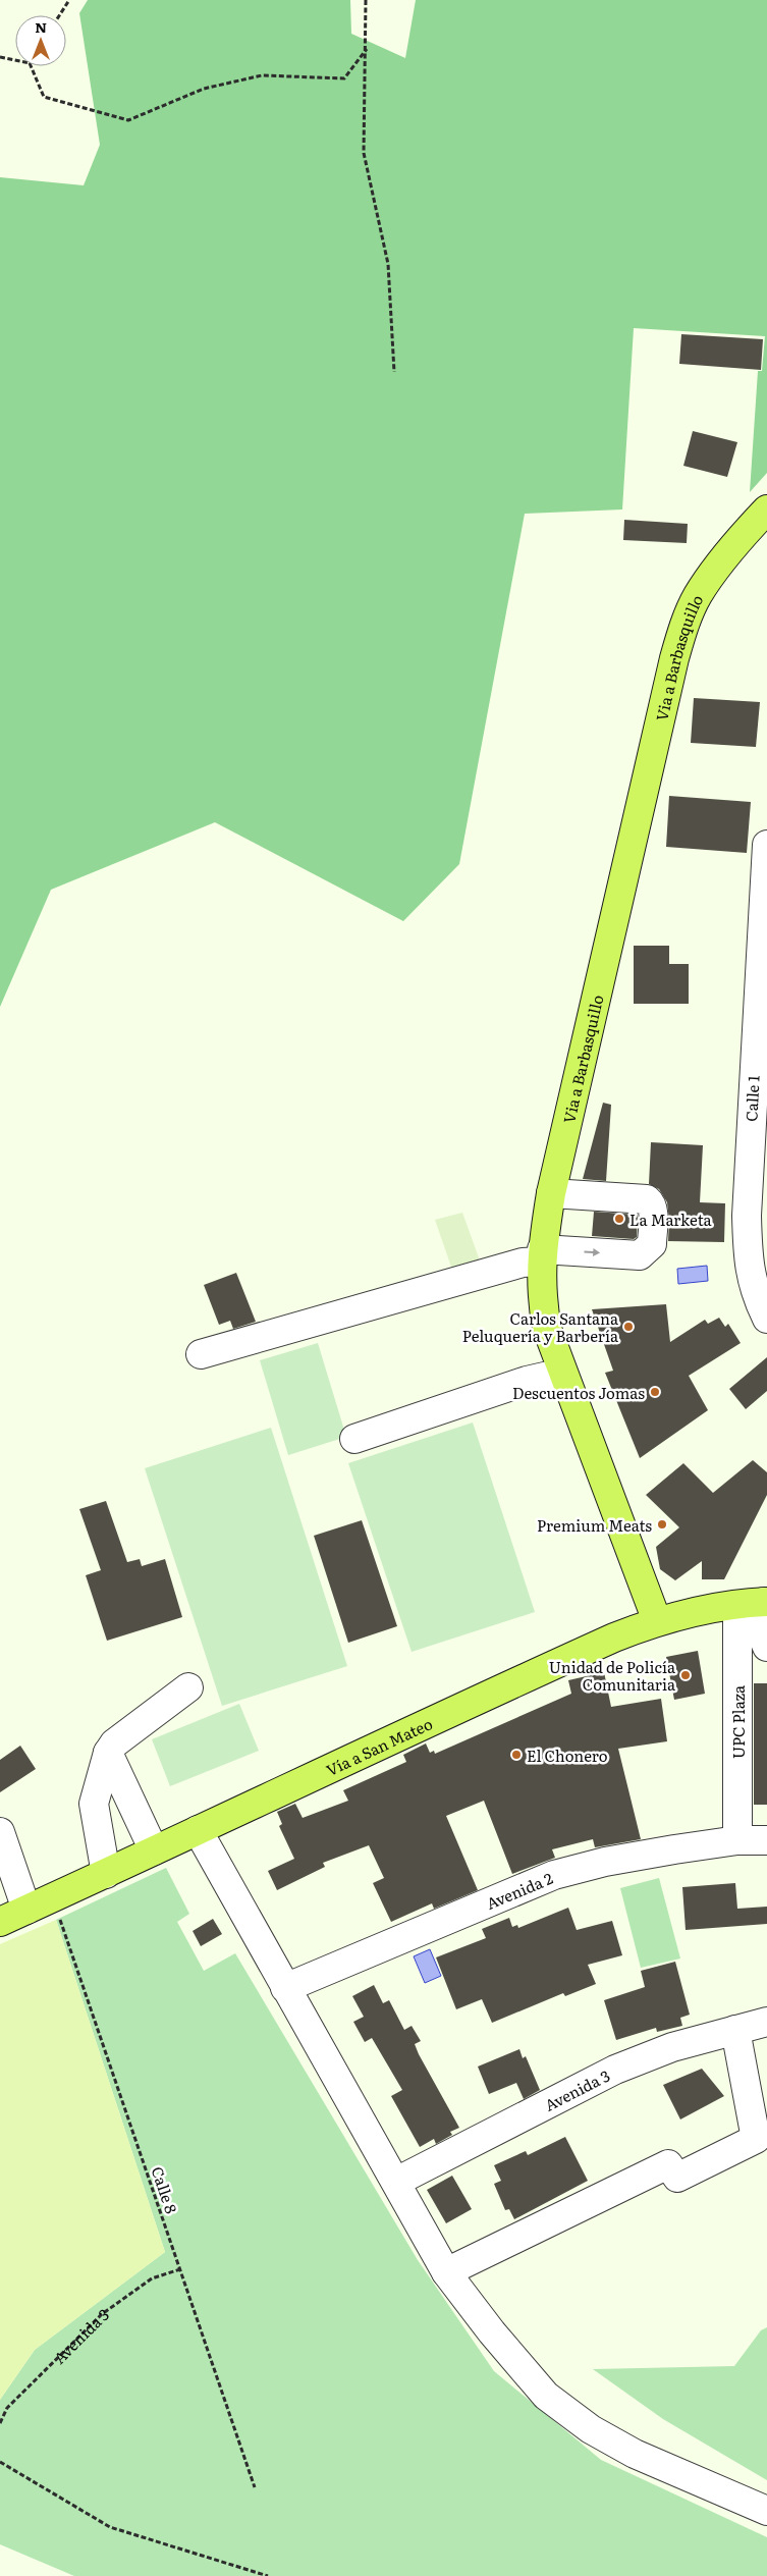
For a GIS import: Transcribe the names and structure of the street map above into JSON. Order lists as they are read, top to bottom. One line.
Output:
{"streets":{"main road":["Via a Barbasquillo","Vía a San Mateo"],"street":["Calle 1","UPC Plaza","Avenida 2","Avenida 3"],"path":["Calle 8"]},"crossings":[["Via a Barbasquillo","Vía a San Mateo"],["UPC Plaza","Vía a San Mateo"],["UPC Plaza","Avenida 2"],["Vía a San Mateo","Calle 8"],["Avenida 3","Calle 8"]],"places":["La Marketa","Carlos Santana Peluquería y Barbería","Descuentos Jomas","Premium Meats","Unidad de Policía Comunitaria","El Chonero"],"north":"top"}
